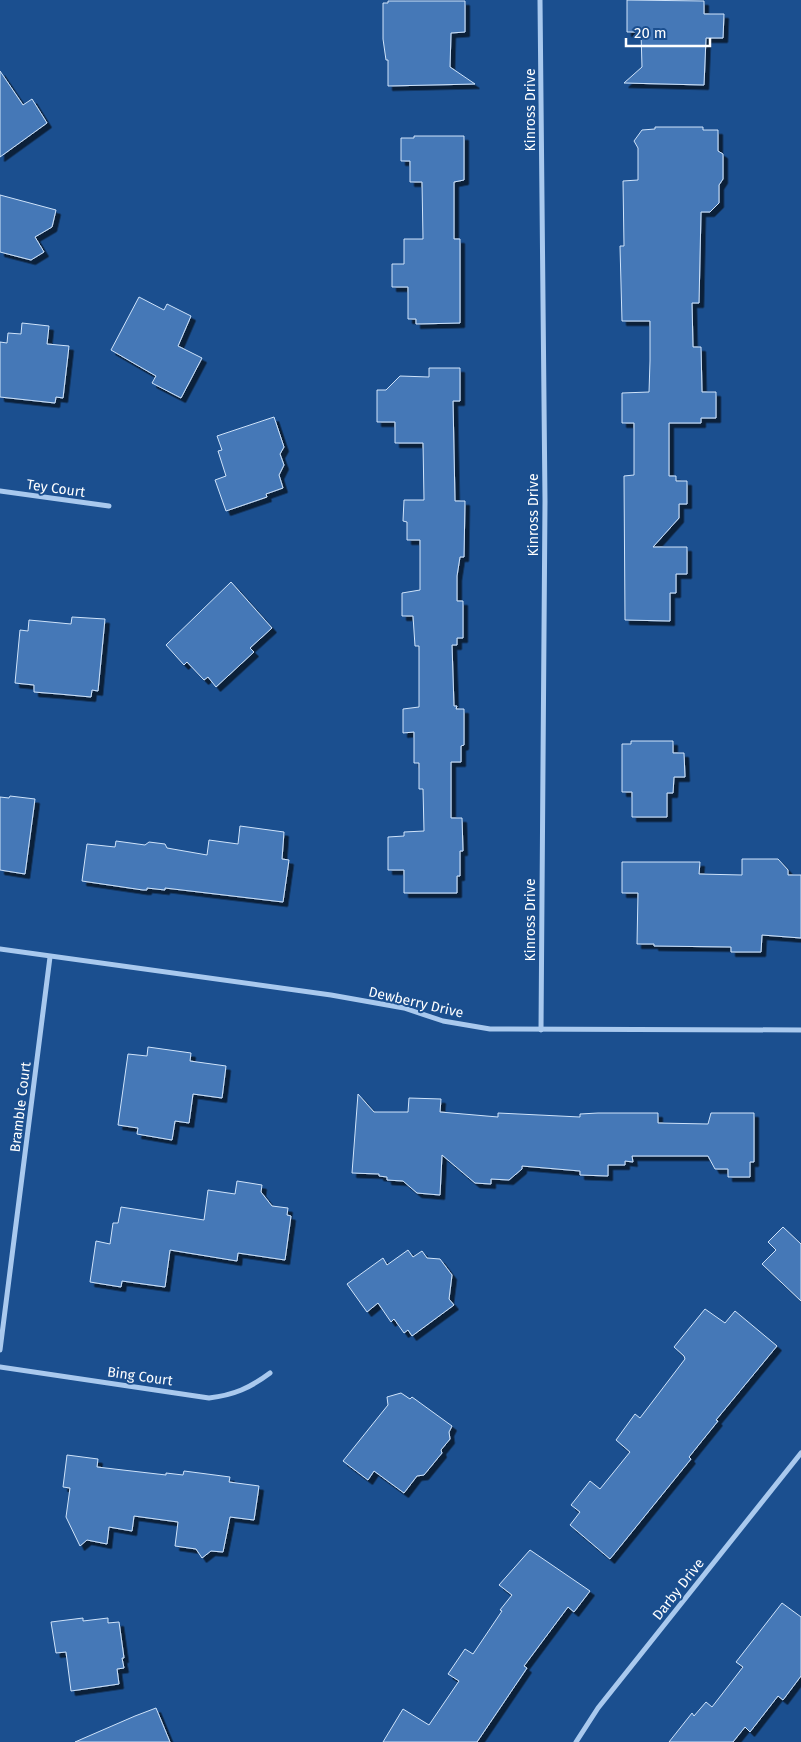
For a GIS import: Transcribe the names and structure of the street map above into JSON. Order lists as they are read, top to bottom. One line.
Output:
{"streets":{"street":["Kinross Drive","Tey Court","Dewberry Drive","Bramble Court","Bing Court","Darby Drive"]},"crossings":[["Kinross Drive","Dewberry Drive"],["Dewberry Drive","Bramble Court"]],"scale_bar":"20 m"}
